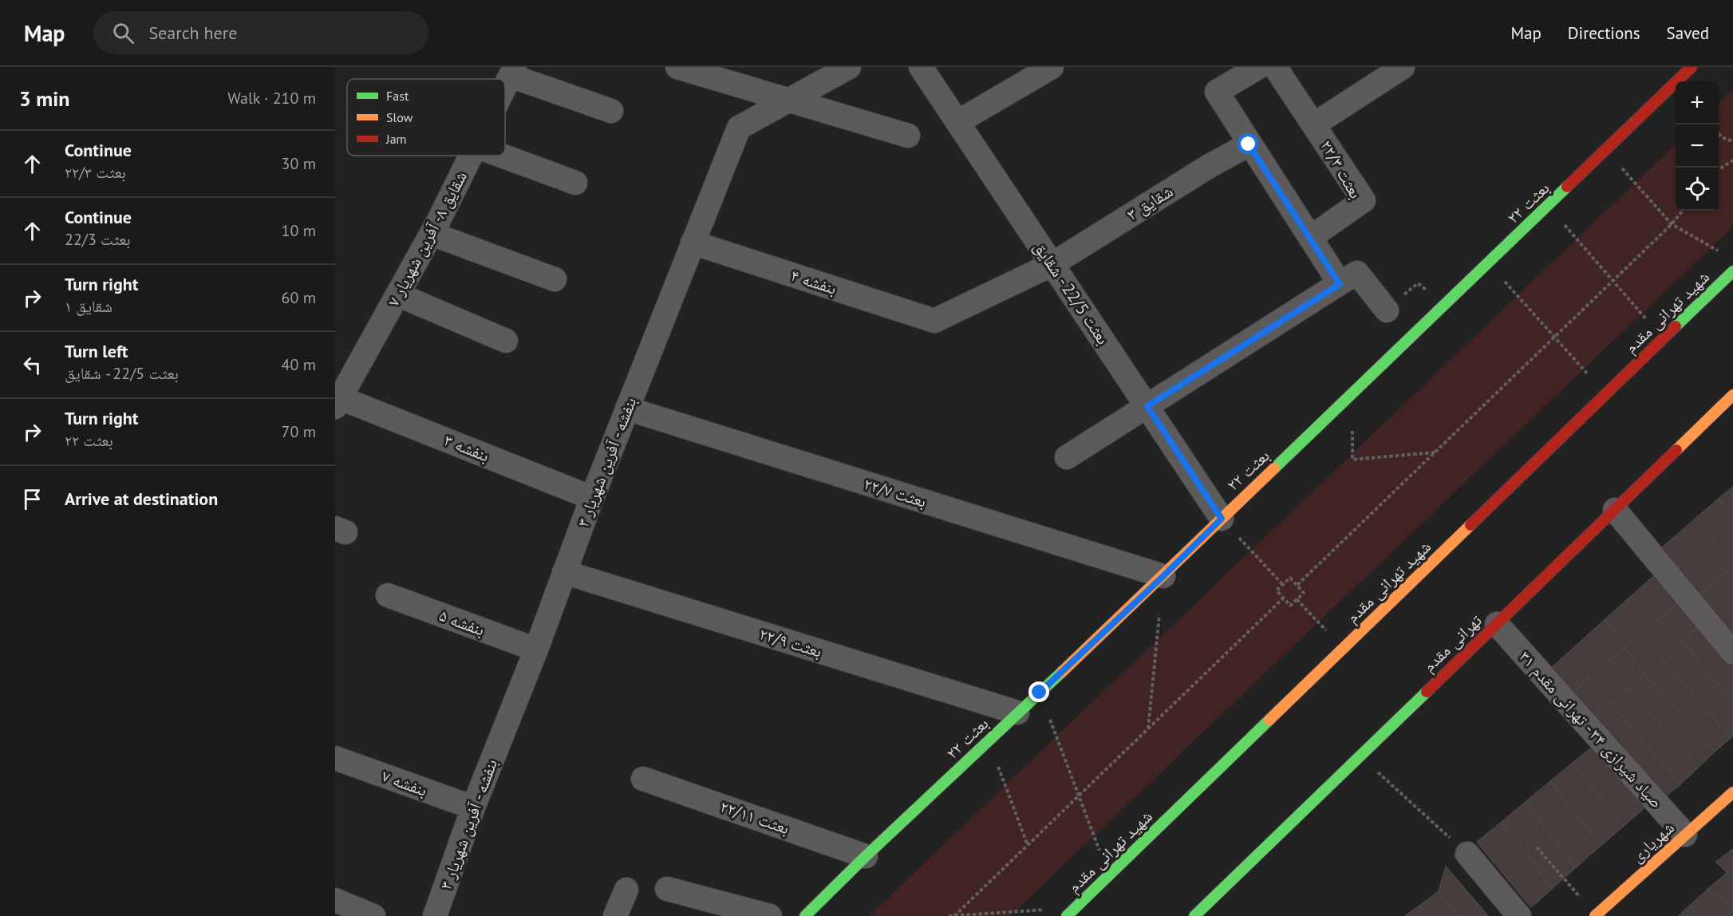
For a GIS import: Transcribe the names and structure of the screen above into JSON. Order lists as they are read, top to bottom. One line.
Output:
{"streets":{"main road":["بعثت ۲۲","شهید تهرانی مقدم","تهرانی مقدم","شهریاری"],"street":["بعثت ۲۲/۳","شقایق ۳","شقایق ۸- آفرین شهریار ۷","بنفشه ۴","بعثت 22/5 - شقایق","بنفشه ۳","بنفشه - آفرین شهریار ۳","بعثت ۲۲/۷","بنفشه ۵","بعثت ۲۲/۹","صیاد شیرازی ۳۴ - تهرانی مقدم ۳۱","بنفشه ۷","بعثت ۲۲/۱۱"]},"crossings":[["شقایق ۳","بنفشه ۴"],["شقایق ۳","بعثت 22/5 - شقایق"],["بعثت ۲۲","بعثت 22/5 - شقایق"],["بعثت ۲۲","بعثت ۲۲/۷"],["بعثت ۲۲","بعثت ۲۲/۹"],["بعثت ۲۲","بعثت ۲۲/۱۱"],["شقایق ۸- آفرین شهریار ۷","بنفشه ۳"],["بنفشه ۴","بنفشه - آفرین شهریار ۳"],["بنفشه ۳","بنفشه - آفرین شهریار ۳"],["بنفشه - آفرین شهریار ۳","بعثت ۲۲/۷"],["بنفشه - آفرین شهریار ۳","بنفشه ۵"],["بنفشه - آفرین شهریار ۳","بعثت ۲۲/۹"],["بنفشه - آفرین شهریار ۳","بنفشه ۷"],["تهرانی مقدم","صیاد شیرازی ۳۴ - تهرانی مقدم ۳۱"],["صیاد شیرازی ۳۴ - تهرانی مقدم ۳۱","شهریاری"]],"legend":["Fast","Slow","Jam"],"page":{"header":"Map","search":"Search here","nav":["Map","Directions","Saved"],"heading":["3 min","Walk · 210 m"],"map_buttons":["+","−"],"list":[["Continue","بعثت ۲۲/۳","30 m"],["Continue","بعثت 22/3","10 m"],["Turn right","شقایق ۱","60 m"],["Turn left","بعثت 22/5 - شقایق","40 m"],["Turn right","بعثت ۲۲","70 m"],"Arrive at destination"]}}
